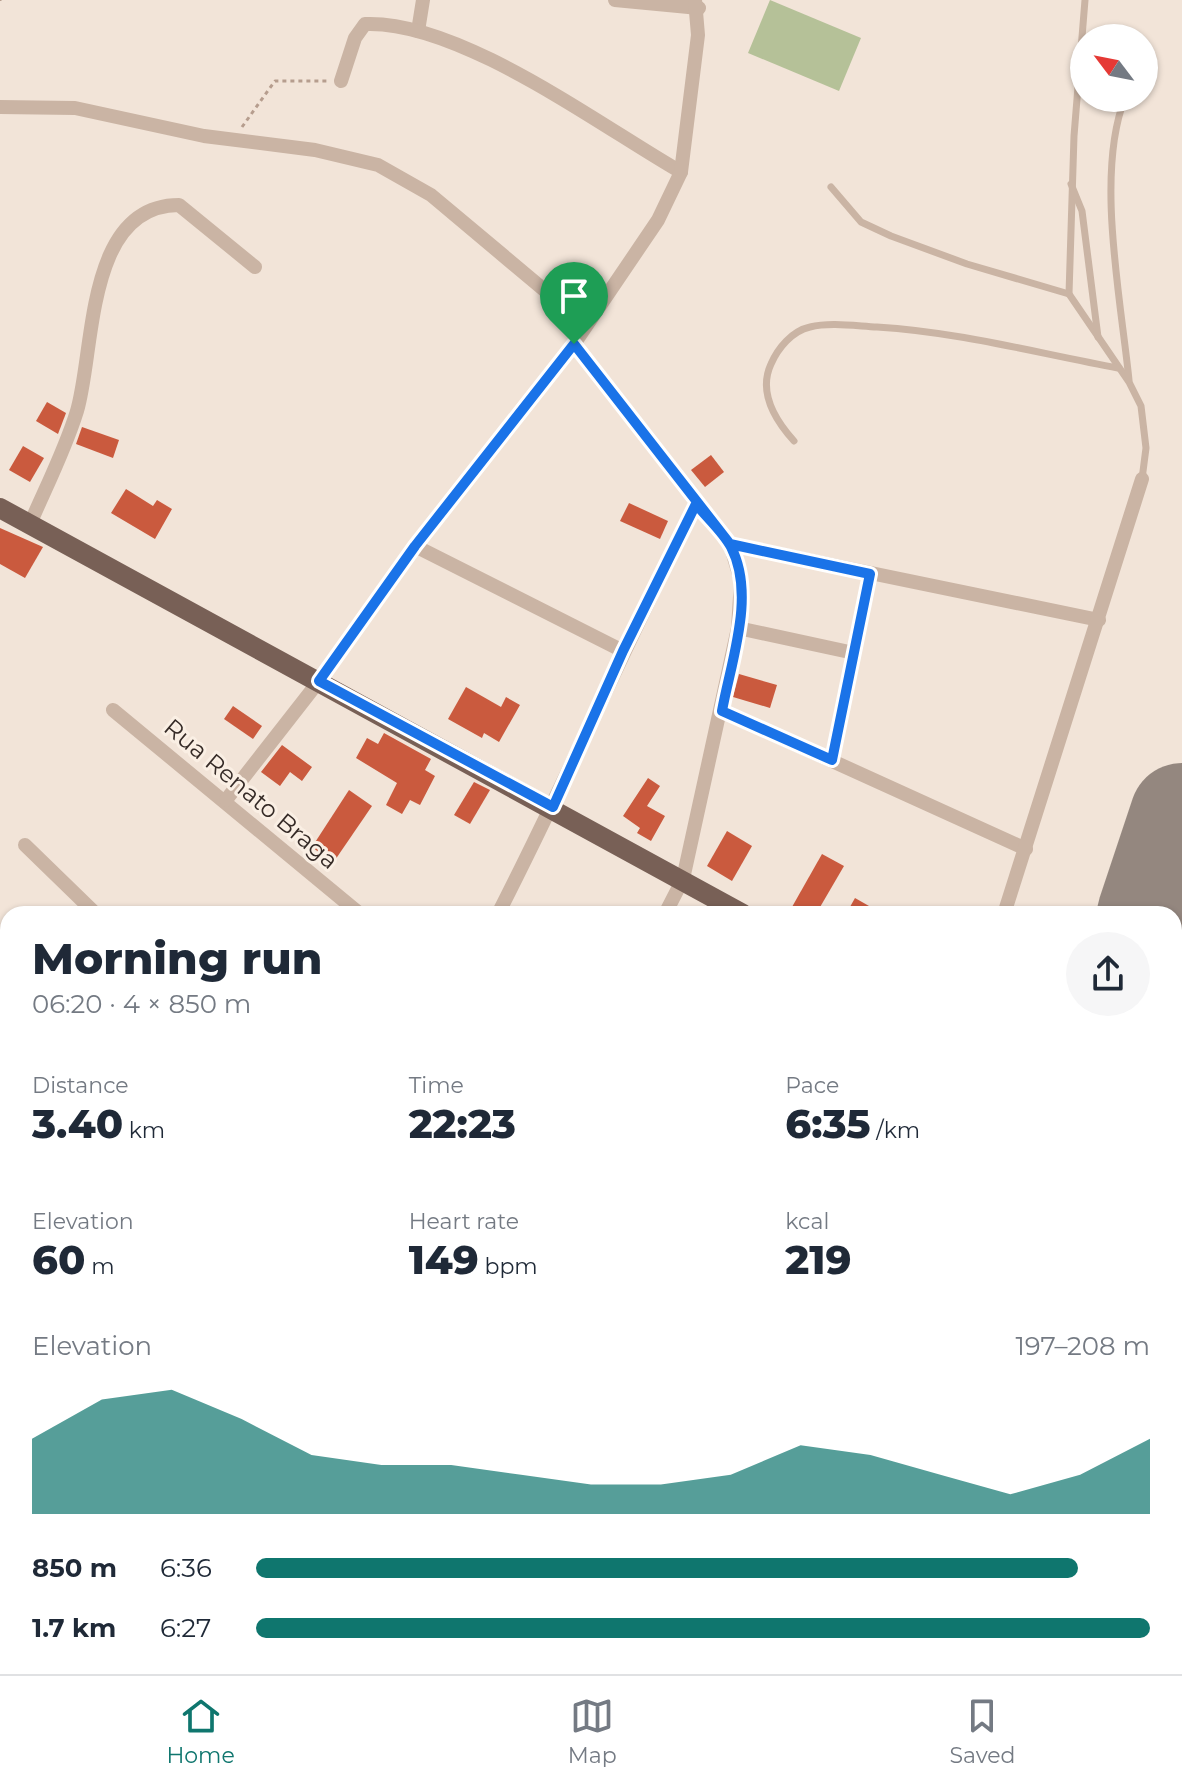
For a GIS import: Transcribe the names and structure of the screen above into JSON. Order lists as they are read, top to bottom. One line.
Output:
{"streets":{"street":["Rua Renato Braga"]},"north":"top left","page":{"heading":["Morning run","06:20 · 4 × 850 m"],"stats":[["Distance","3.40 km"],["Time","22:23"],["Pace","6:35 /km"],["Elevation","60 m"],["Heart rate","149 bpm"],["kcal","219"]],"chart":["Elevation","197–208 m"],"list":[{"name":"850 m","note":"6:36"},{"name":"1.7 km","note":"6:27"}],"tabs":["Home","Map","Saved"]}}
